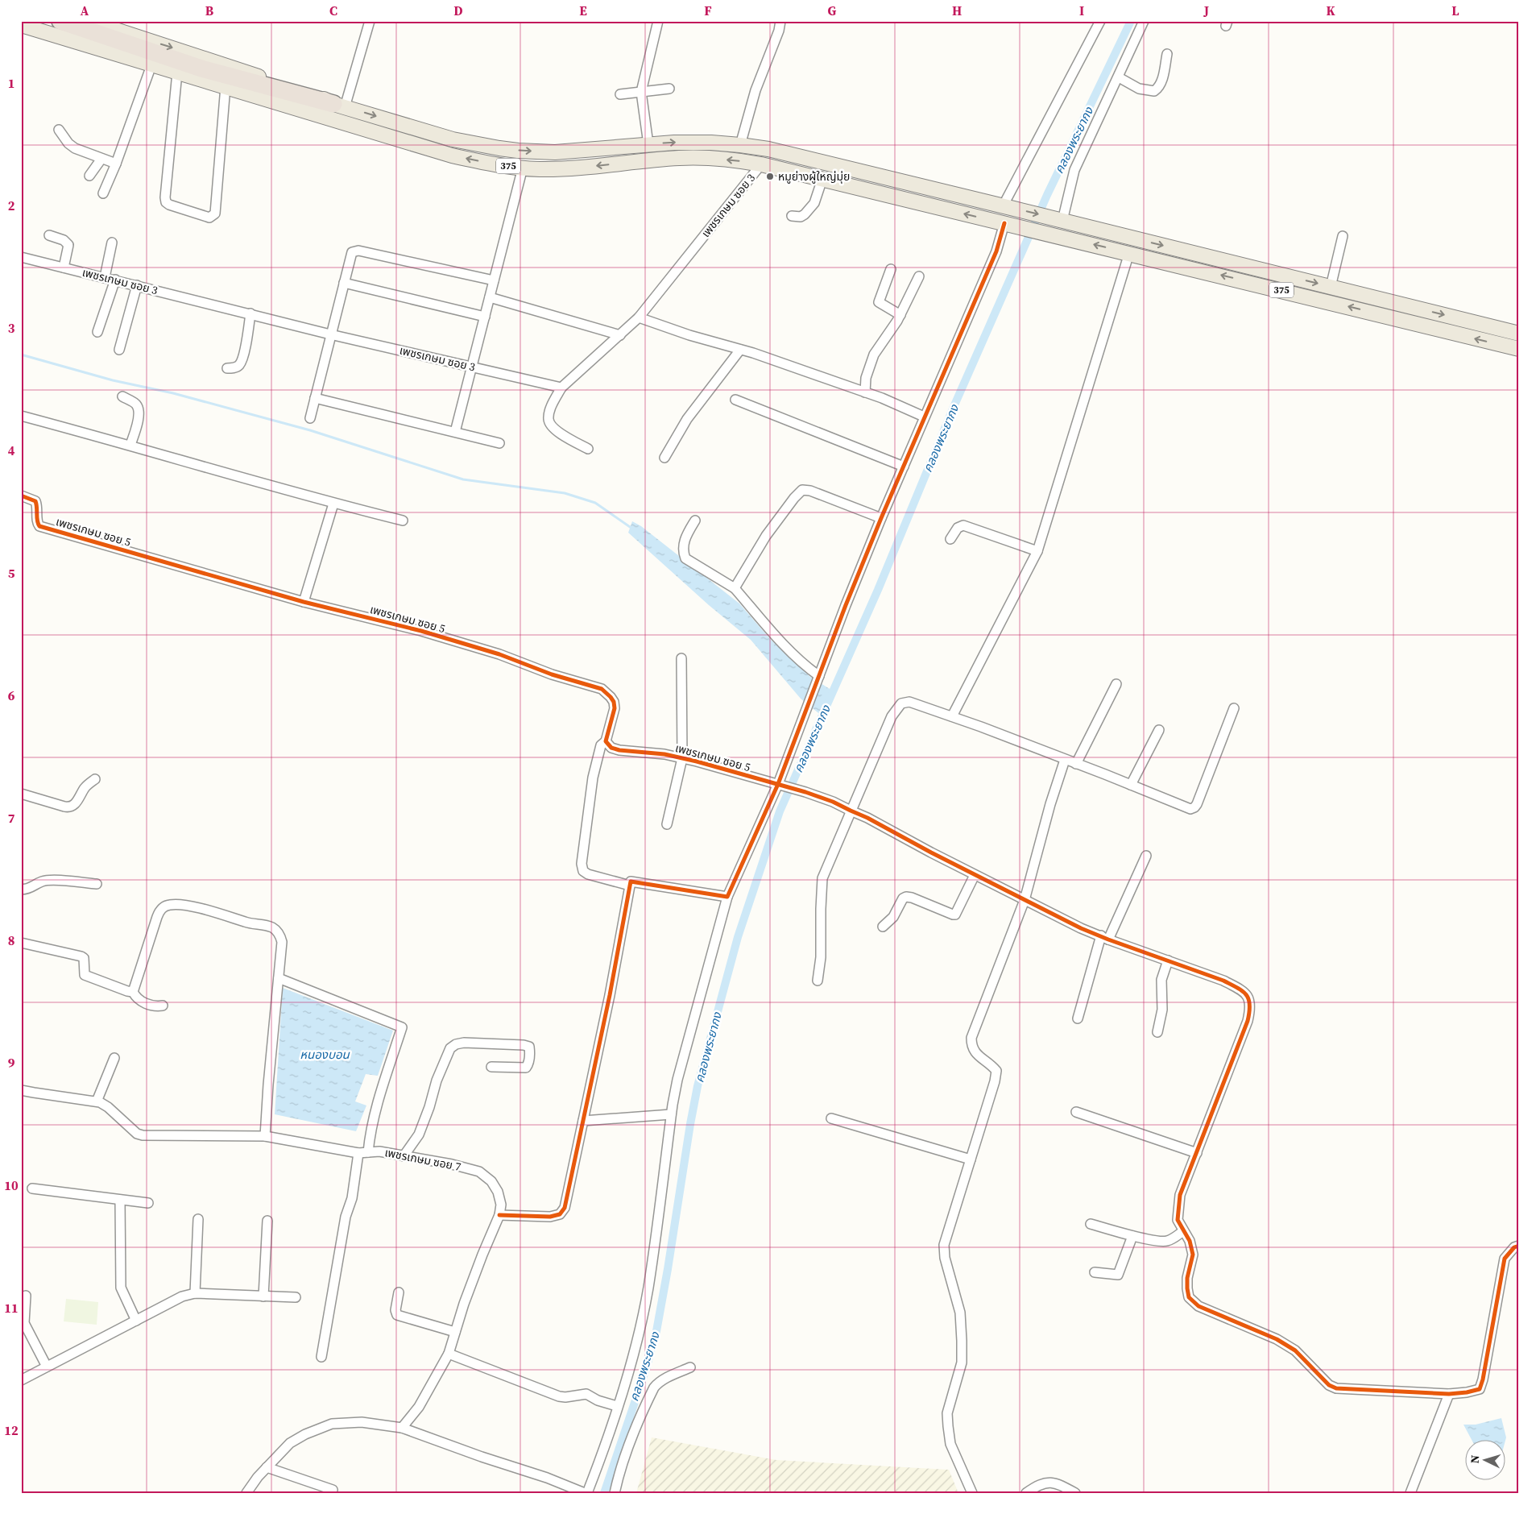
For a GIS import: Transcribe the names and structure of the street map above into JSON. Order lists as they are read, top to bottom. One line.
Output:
{"streets":{"main road":["375"],"street":["เพชรเกษม ซอย 3","เพชรเกษม ซอย 5","เพชรเกษม ซอย 7"]},"crossings":[["375","เพชรเกษม ซอย 3"]],"water":["คลองพระยากง","หนองบอน"],"places":["หมูย่างผู้ใหญ่มุ่ย"],"north":"left","grid":{"columns":["A","B","C","D","E","F","G","H","I","J","K","L"],"rows":["1","2","3","4","5","6","7","8","9","10","11","12"]}}
